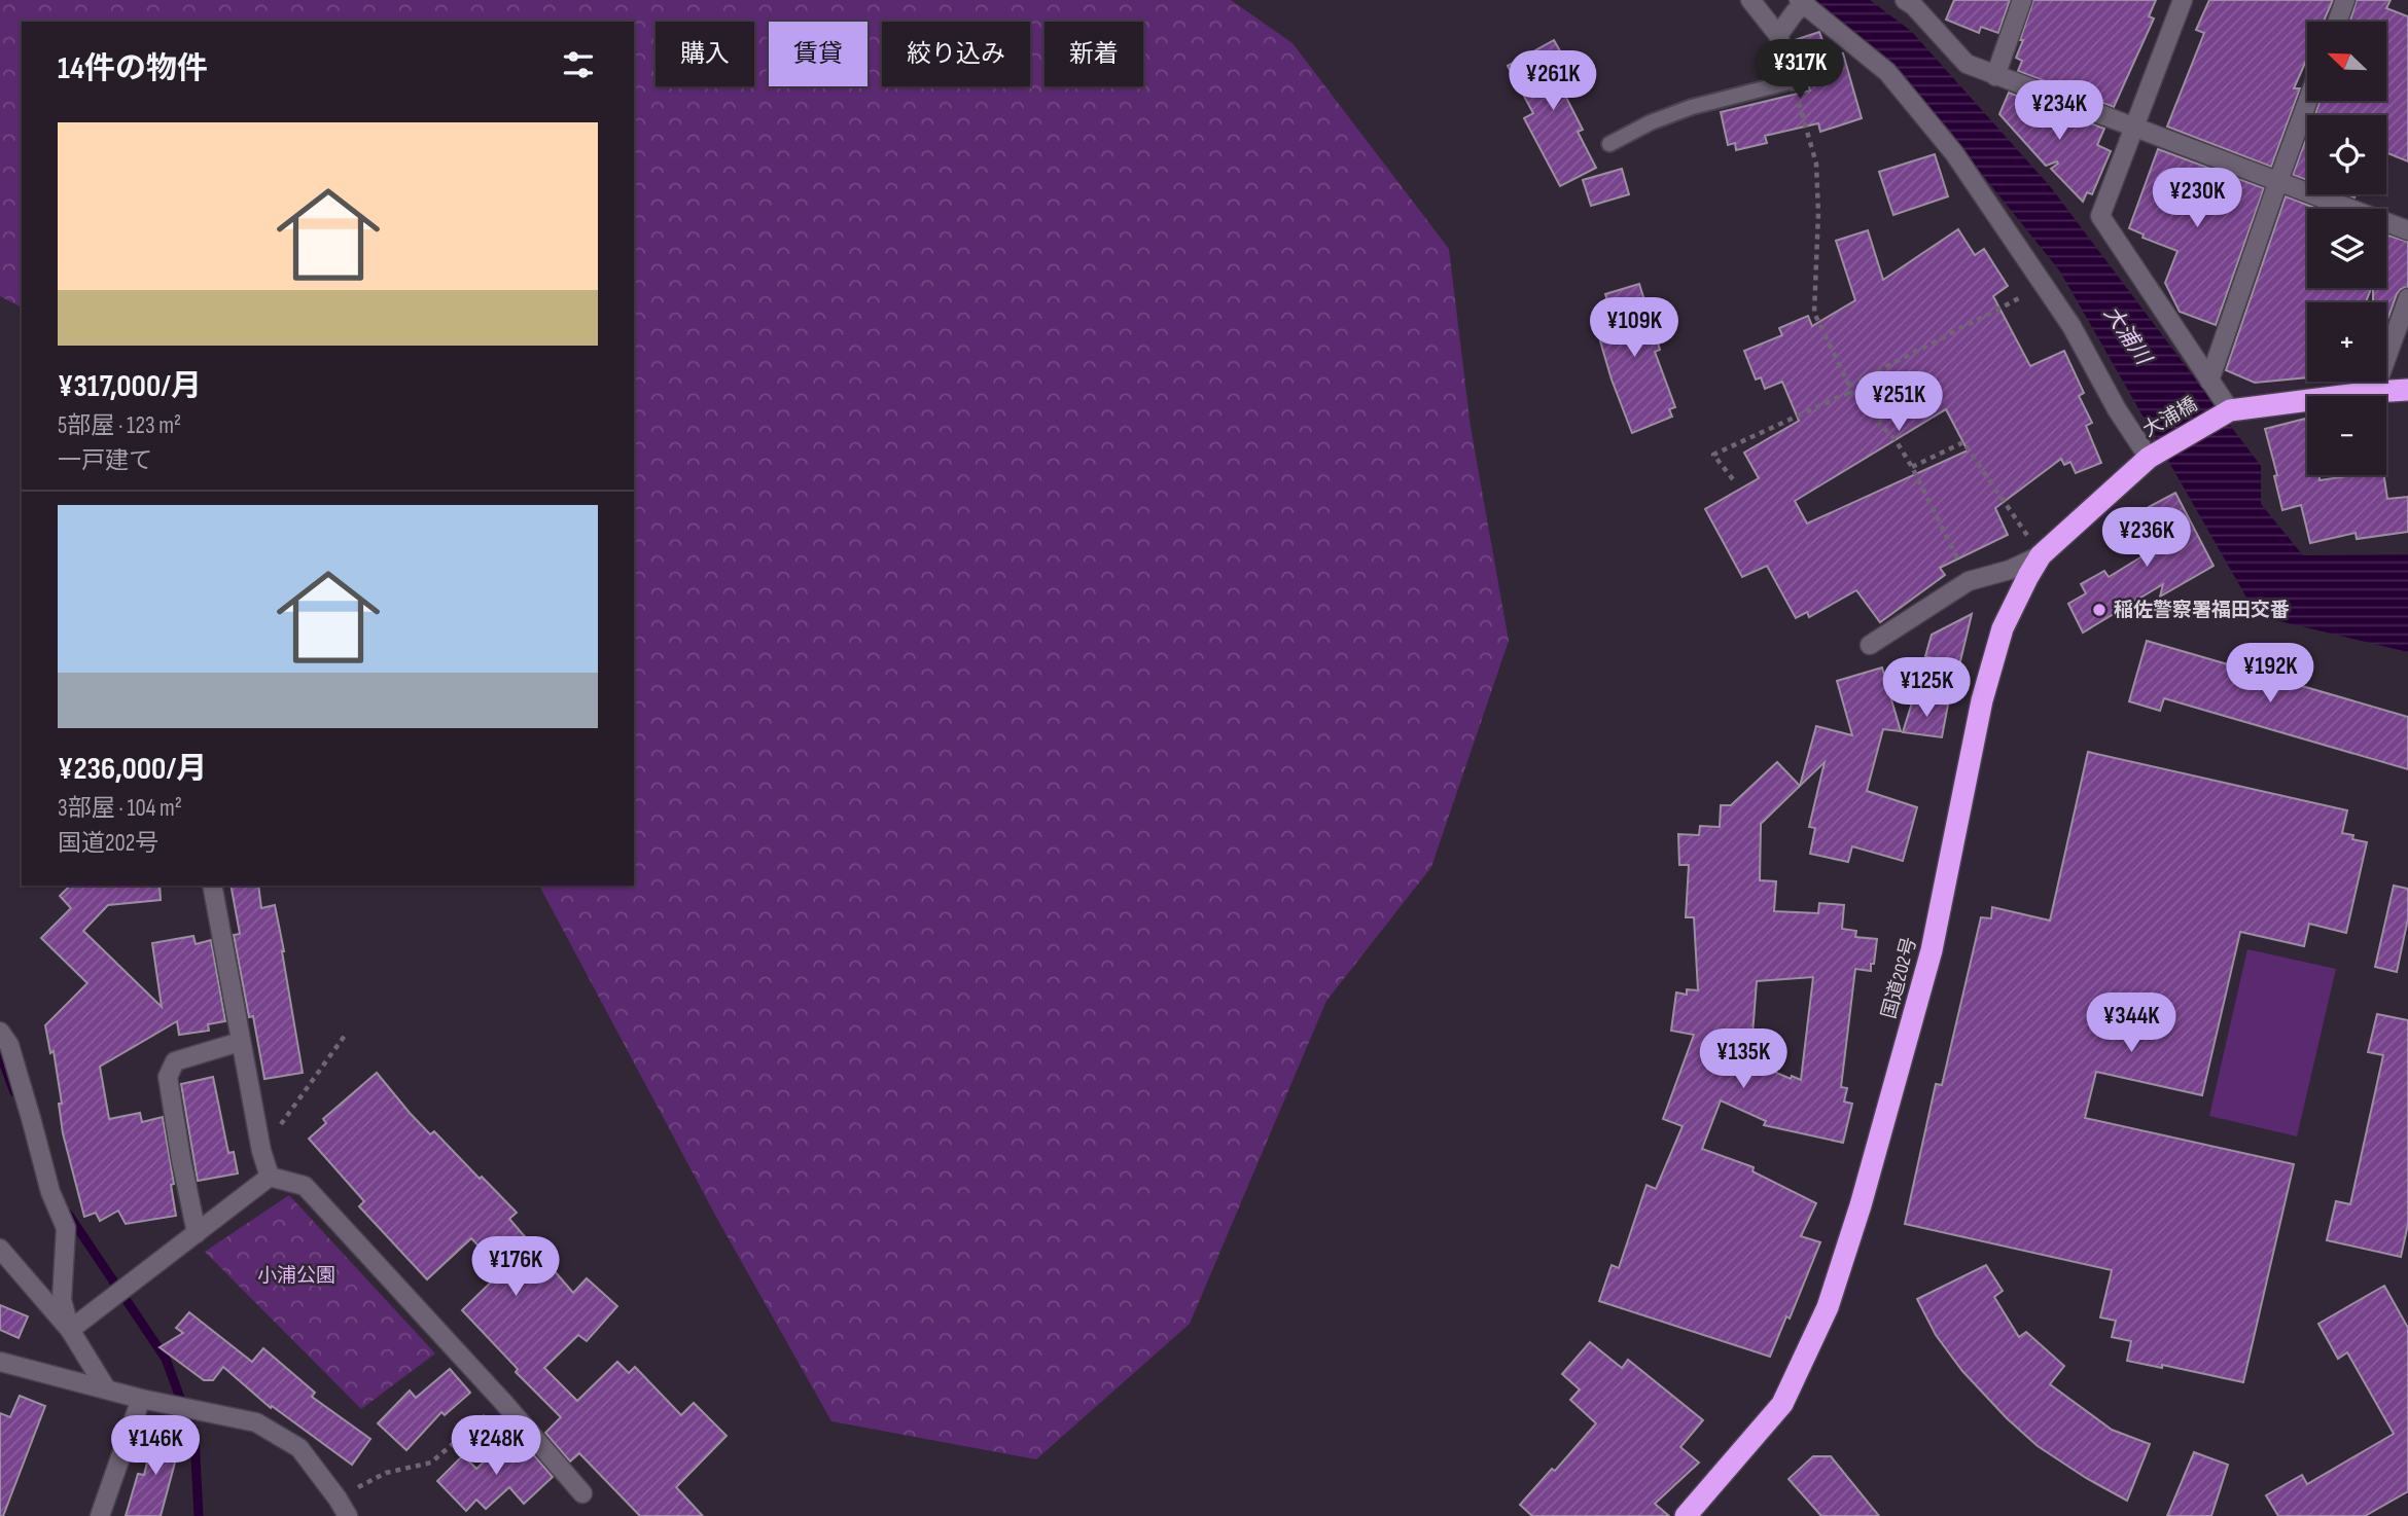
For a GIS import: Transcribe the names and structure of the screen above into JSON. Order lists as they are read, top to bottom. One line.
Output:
{"streets":{"highway":["大浦橋","国道202号"]},"crossings":[["大浦橋","国道202号"]],"water":["大浦川"],"parks":["小浦公園"],"places":["稲佐警察署福田交番"],"north":"top left","page":{"map_buttons":["+","−"],"chip":["購入","賃貸","絞り込み","新着"],"heading":"14件の物件","price":["¥317K","¥261K","¥234K","¥230K","¥109K","¥251K","¥236K","¥192K","¥125K","¥344K","¥135K","¥176K","¥146K","¥248K"],"list":[{"name":"¥317,000/月","note":"5部屋 · 123 m² · 一戸建て"},{"name":"¥236,000/月","note":"3部屋 · 104 m² · 国道202号"}]}}
